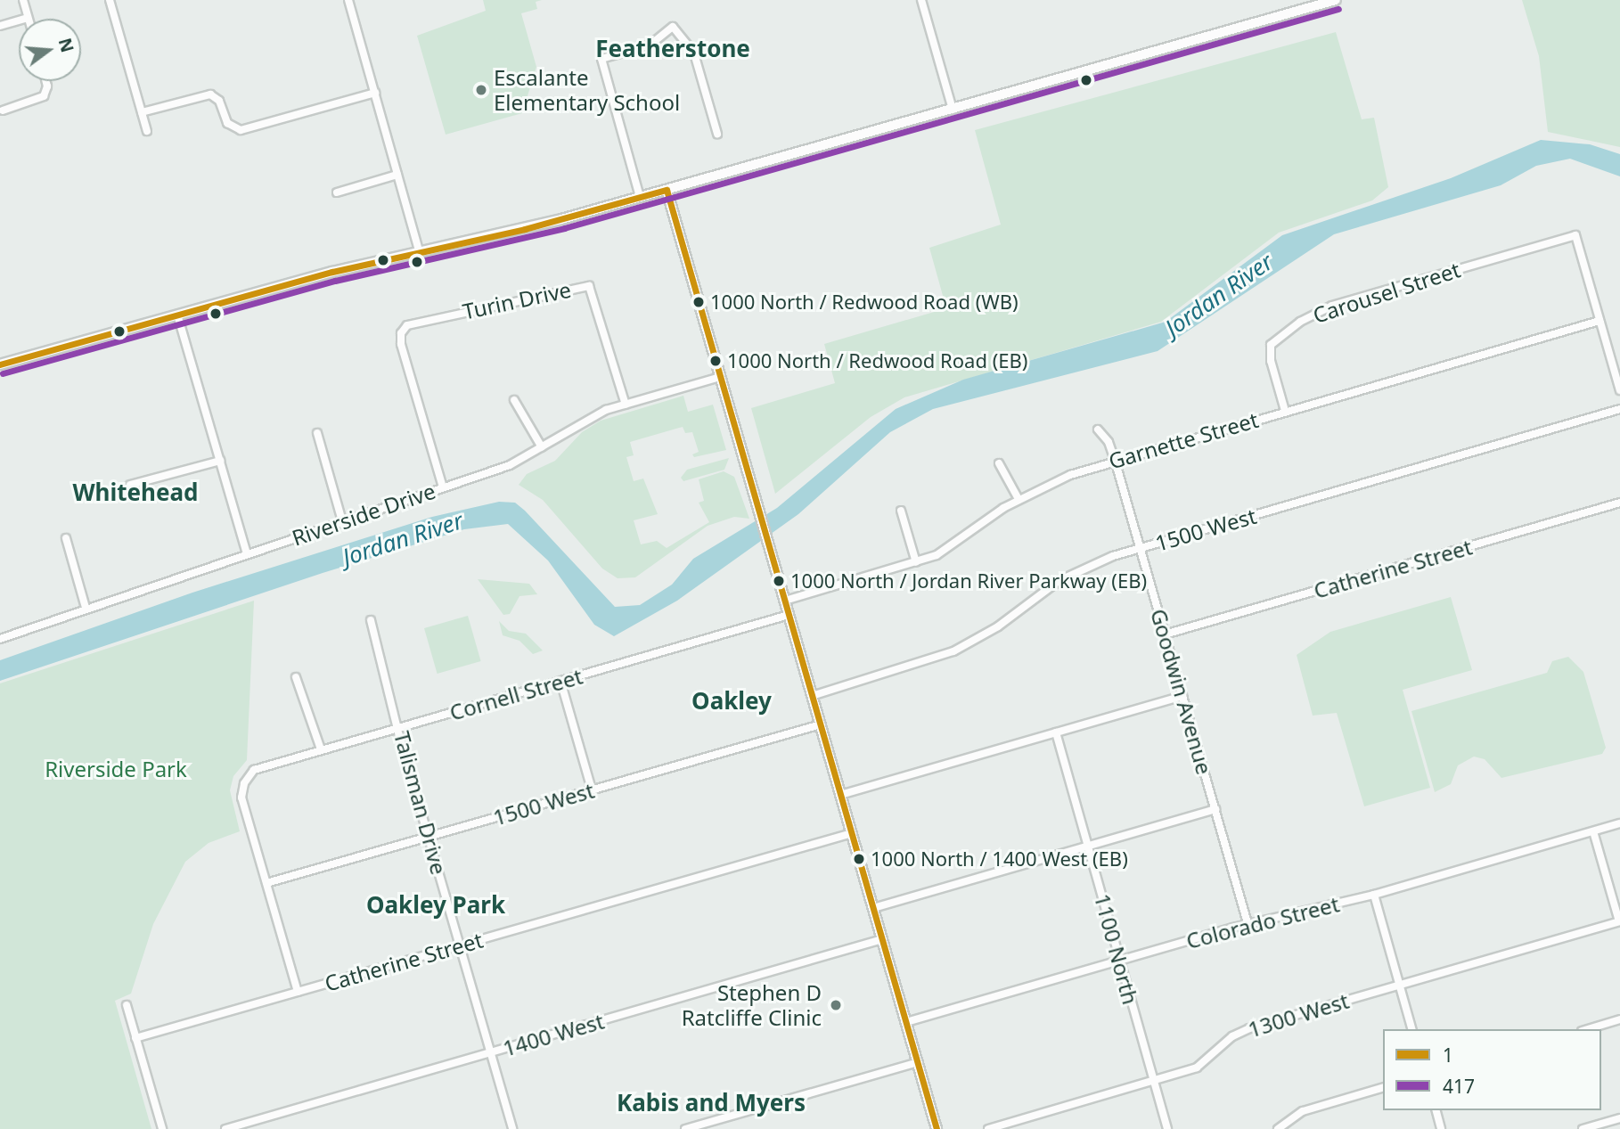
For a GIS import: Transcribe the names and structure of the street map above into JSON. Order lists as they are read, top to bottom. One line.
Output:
{"streets":{"street":["Carousel Street","Turin Drive","Garnette Street","Riverside Drive","1500 West","Catherine Street","Goodwin Avenue","Cornell Street","Talisman Drive","Colorado Street","1100 North","1300 West","1400 West"]},"crossings":[["Carousel Street","Garnette Street"],["Turin Drive","Riverside Drive"],["Garnette Street","Goodwin Avenue"],["1500 West","Goodwin Avenue"],["1500 West","Cornell Street"],["1500 West","Talisman Drive"],["Catherine Street","Goodwin Avenue"],["Catherine Street","Talisman Drive"],["Goodwin Avenue","Colorado Street"],["Cornell Street","Talisman Drive"],["Talisman Drive","1400 West"],["Colorado Street","1100 North"],["1100 North","1300 West"]],"districts":["Featherstone","Whitehead","Oakley","Oakley Park","Kabis and Myers"],"water":["Jordan River"],"parks":["Riverside Park"],"places":["Escalante Elementary School","1000 North / Redwood Road (WB)","1000 North / Redwood Road (EB)","1000 North / Jordan River Parkway (EB)","1000 North / 1400 West (EB)","Stephen D Ratcliffe Clinic"],"lines":["transit line 417","transit line 1"],"legend":["1","417"],"north":"right"}
